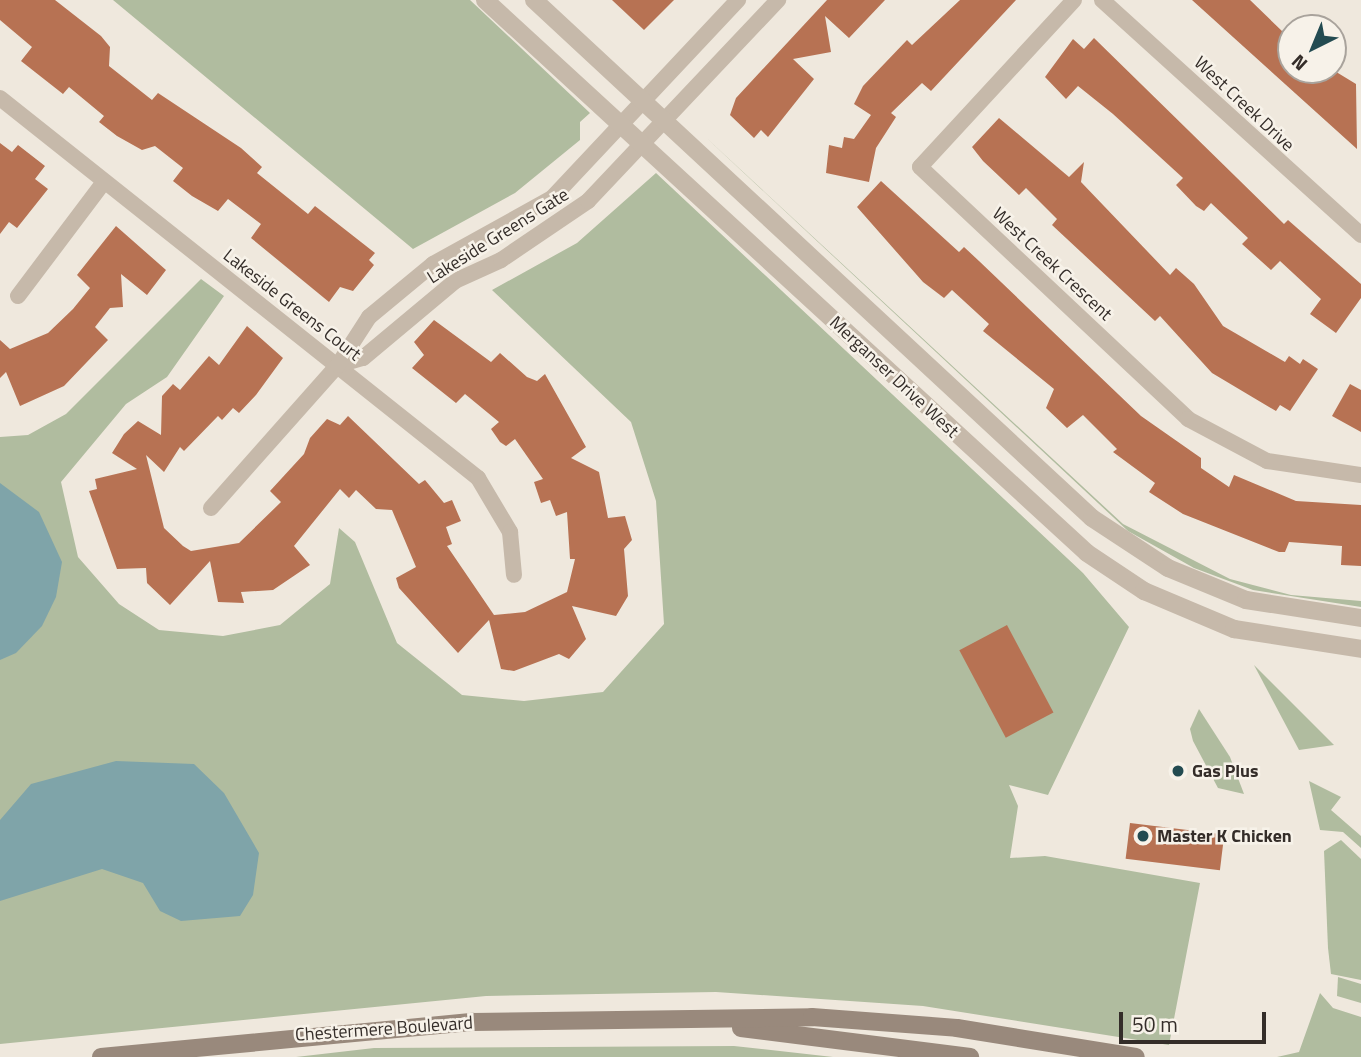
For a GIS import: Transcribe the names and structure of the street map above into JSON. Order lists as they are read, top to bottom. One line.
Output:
{"streets":{"main road":["Chestermere Boulevard"],"street":["West Creek Drive","Lakeside Greens Gate","West Creek Crescent","Lakeside Greens Court","Merganser Drive West"]},"crossings":[["Lakeside Greens Gate","Lakeside Greens Court"],["Lakeside Greens Gate","Merganser Drive West"]],"places":["Gas Plus","Master K Chicken"],"scale_bar":"50 m","north":"bottom left"}
